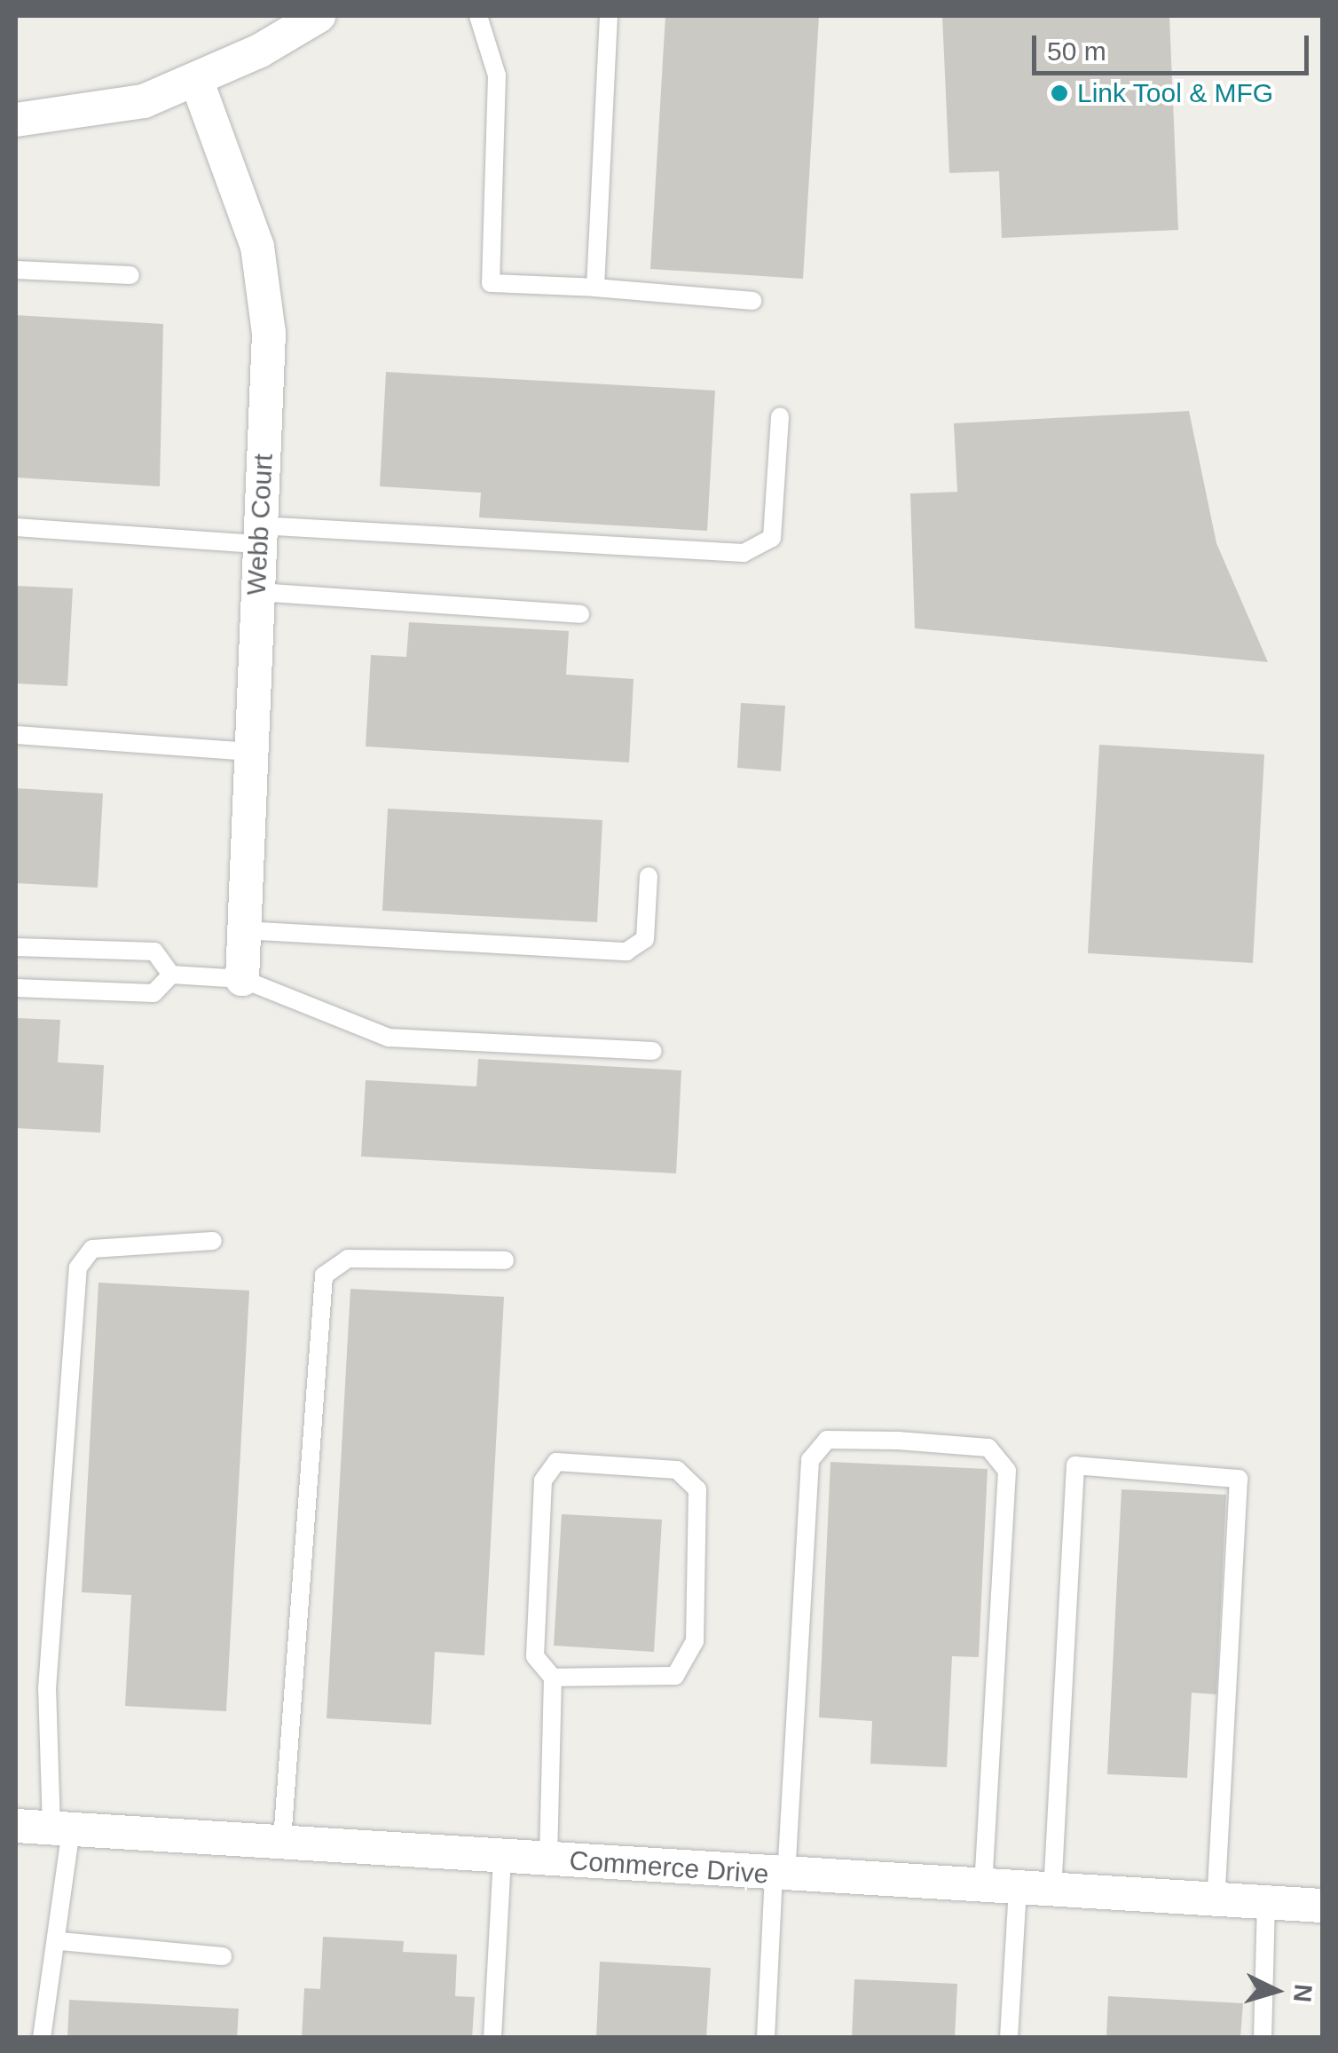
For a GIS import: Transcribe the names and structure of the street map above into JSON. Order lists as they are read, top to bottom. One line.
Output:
{"streets":{"street":["Webb Court","Commerce Drive"]},"places":["Link Tool & MFG"],"scale_bar":"50 m","north":"right"}
